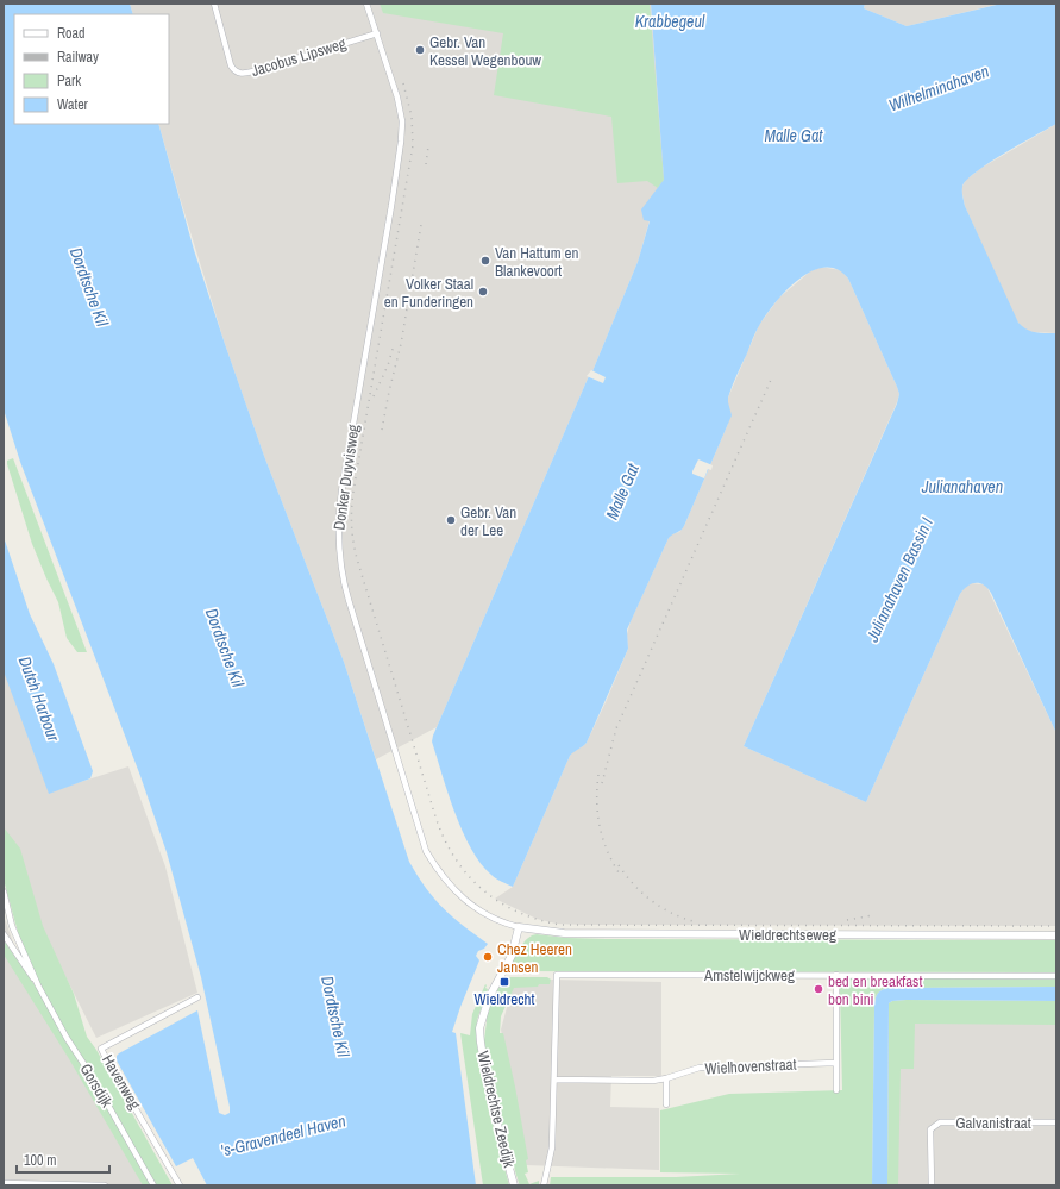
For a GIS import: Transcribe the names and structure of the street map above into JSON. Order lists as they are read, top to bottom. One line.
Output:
{"streets":{"street":["Jacobus Lipsweg","Donker Duyvisweg","Wieldrechtseweg","Amstelwijckweg","Wielhovenstraat","Havenweg","Gorsdijk","Wieldrechtse Zeedijk","Galvanistraat"]},"crossings":[["Jacobus Lipsweg","Donker Duyvisweg"],["Donker Duyvisweg","Wieldrechtseweg"],["Donker Duyvisweg","Wieldrechtse Zeedijk"],["Wieldrechtseweg","Wieldrechtse Zeedijk"],["Amstelwijckweg","Wielhovenstraat"]],"water":["Krabbegeul","Wilhelminahaven","Malle Gat","Dordtsche Kil","Julianahaven","Julianahaven Bassin I","Dutch Harbour","'s-Gravendeel Haven"],"places":{"other":["Gebr. Van Kessel Wegenbouw","Van Hattum en Blankevoort","Volker Staal en Funderingen","Gebr. Van der Lee","Chez Heeren Jansen","bed en breakfast bon bini"],"transit":["Wieldrecht"]},"legend":["Road","Railway","Park","Water"],"scale_bar":"100 m"}
